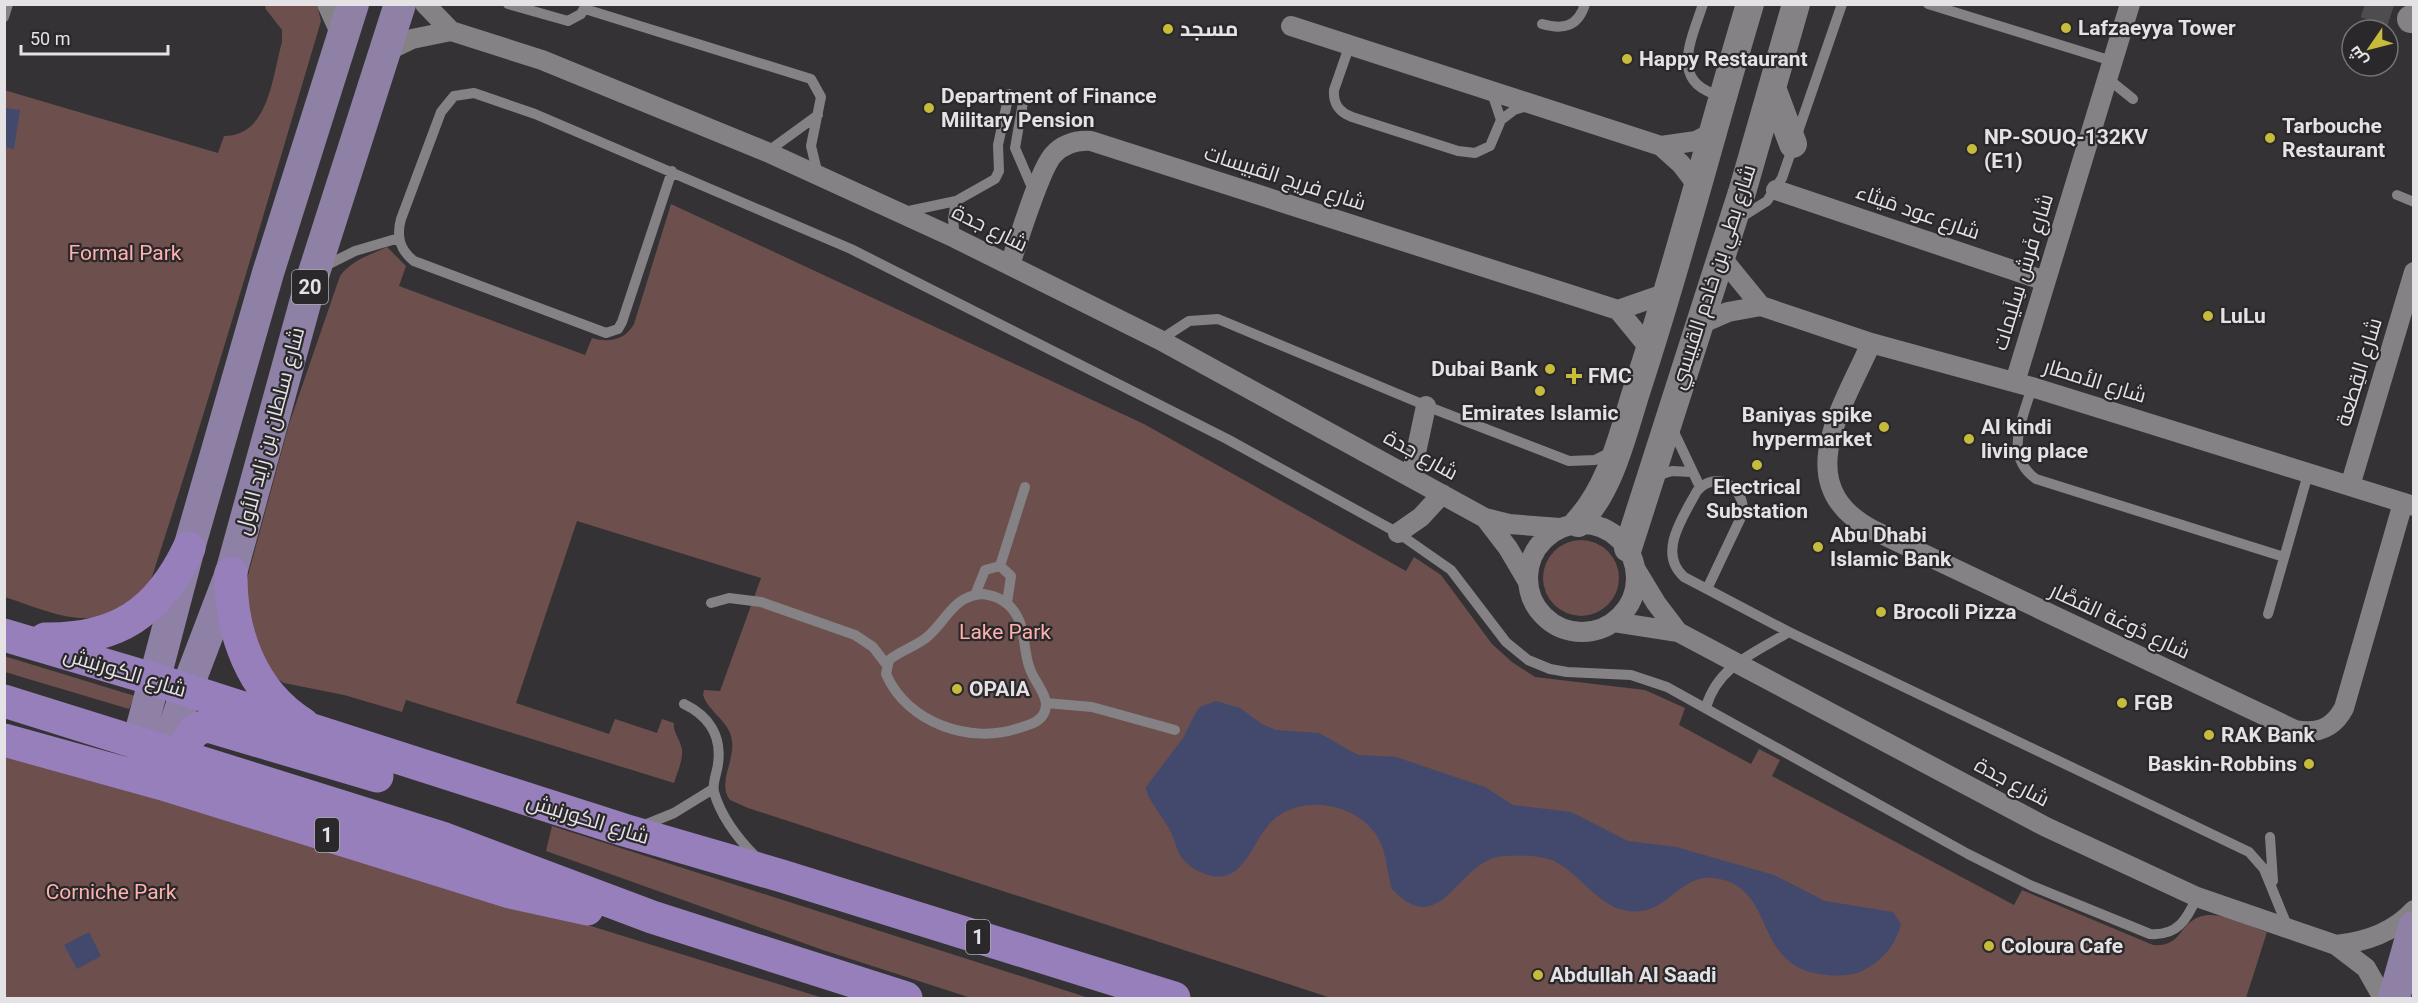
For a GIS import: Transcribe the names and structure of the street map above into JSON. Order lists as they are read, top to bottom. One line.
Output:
{"streets":{"highway":["شارع الكورنيش","1"],"main road":["20","شارع سلطان بن زايد الأول"],"street":["شارع فريج القبيسات","شارع عود مَيثاء","شارع جدة","شارع فَرش سِلَيمات","شارع بطي بن خادم القبيسي","شارع القِطعة","شارع الأمطار","شارع دُوغة القصَّار"]},"crossings":[["شارع فريج القبيسات","شارع جدة"],["شارع عود مَيثاء","شارع فَرش سِلَيمات"],["شارع جدة","شارع بطي بن خادم القبيسي"],["شارع جدة","شارع سلطان بن زايد الأول"],["شارع فَرش سِلَيمات","شارع الأمطار"],["شارع بطي بن خادم القبيسي","شارع الأمطار"],["شارع القِطعة","شارع الأمطار"],["شارع الأمطار","شارع دُوغة القصَّار"],["شارع سلطان بن زايد الأول","شارع الكورنيش"],["شارع سلطان بن زايد الأول","1"]],"parks":["Formal Park","Lake Park","Corniche Park"],"places":{"other":["Lafzaeyya Tower","مسجد","Happy Restaurant","Department of Finance Military Pension","Tarbouche Restaurant","NP-SOUQ-132KV (E1)","LuLu","Dubai Bank","Emirates Islamic","Baniyas spike hypermarket","Al kindi living place","Electrical Substation","Abu Dhabi Islamic Bank","Brocoli Pizza","OPAIA","FGB","RAK Bank","Baskin-Robbins","Coloura Cafe","Abdullah Al Saadi"],"health":["FMC"]},"scale_bar":"50 m","north":"bottom left"}
